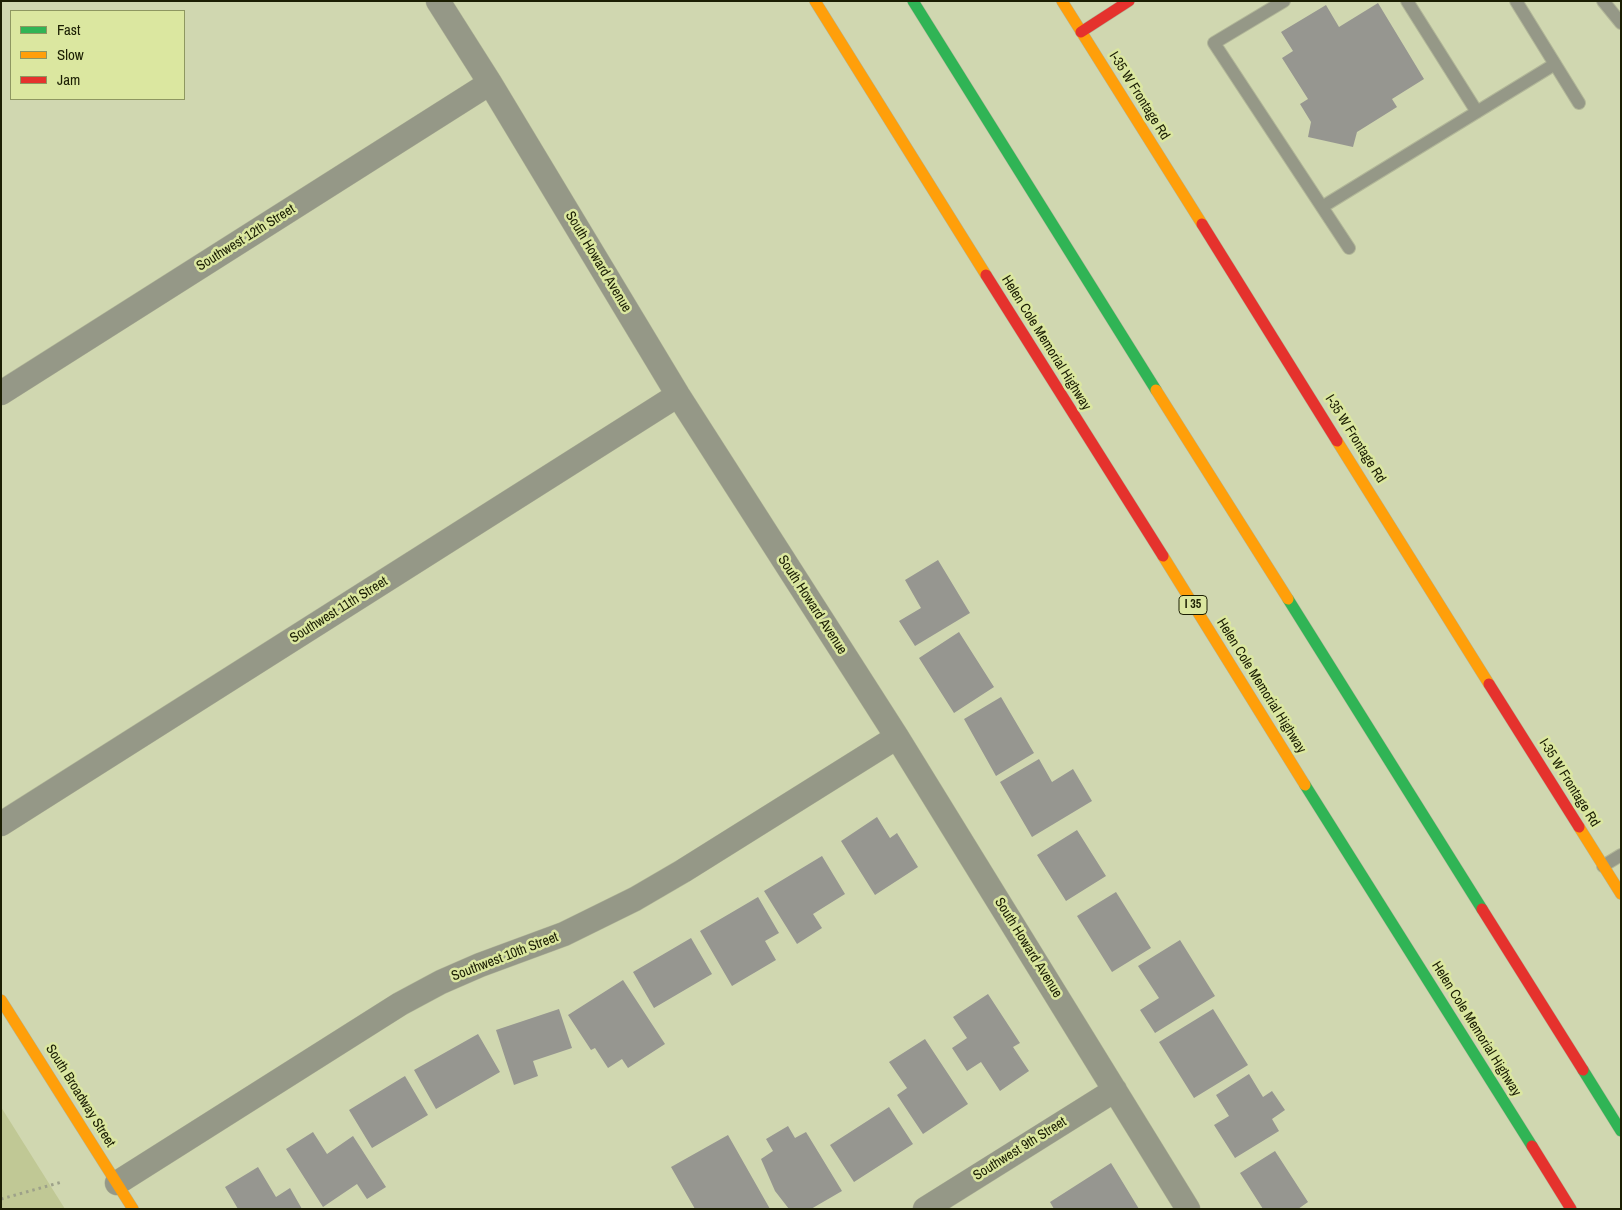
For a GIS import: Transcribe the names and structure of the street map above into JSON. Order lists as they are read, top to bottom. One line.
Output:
{"streets":{"main road":["I-35 W Frontage Rd","Helen Cole Memorial Highway","I 35","South Broadway Street"],"street":["Southwest 12th Street","South Howard Avenue","Southwest 11th Street","Southwest 10th Street","Southwest 9th Street"]},"crossings":[["Southwest 12th Street","South Howard Avenue"],["South Howard Avenue","Southwest 11th Street"],["South Howard Avenue","Southwest 10th Street"],["South Howard Avenue","Southwest 9th Street"],["Southwest 10th Street","South Broadway Street"]],"legend":["Fast","Slow","Jam"]}
